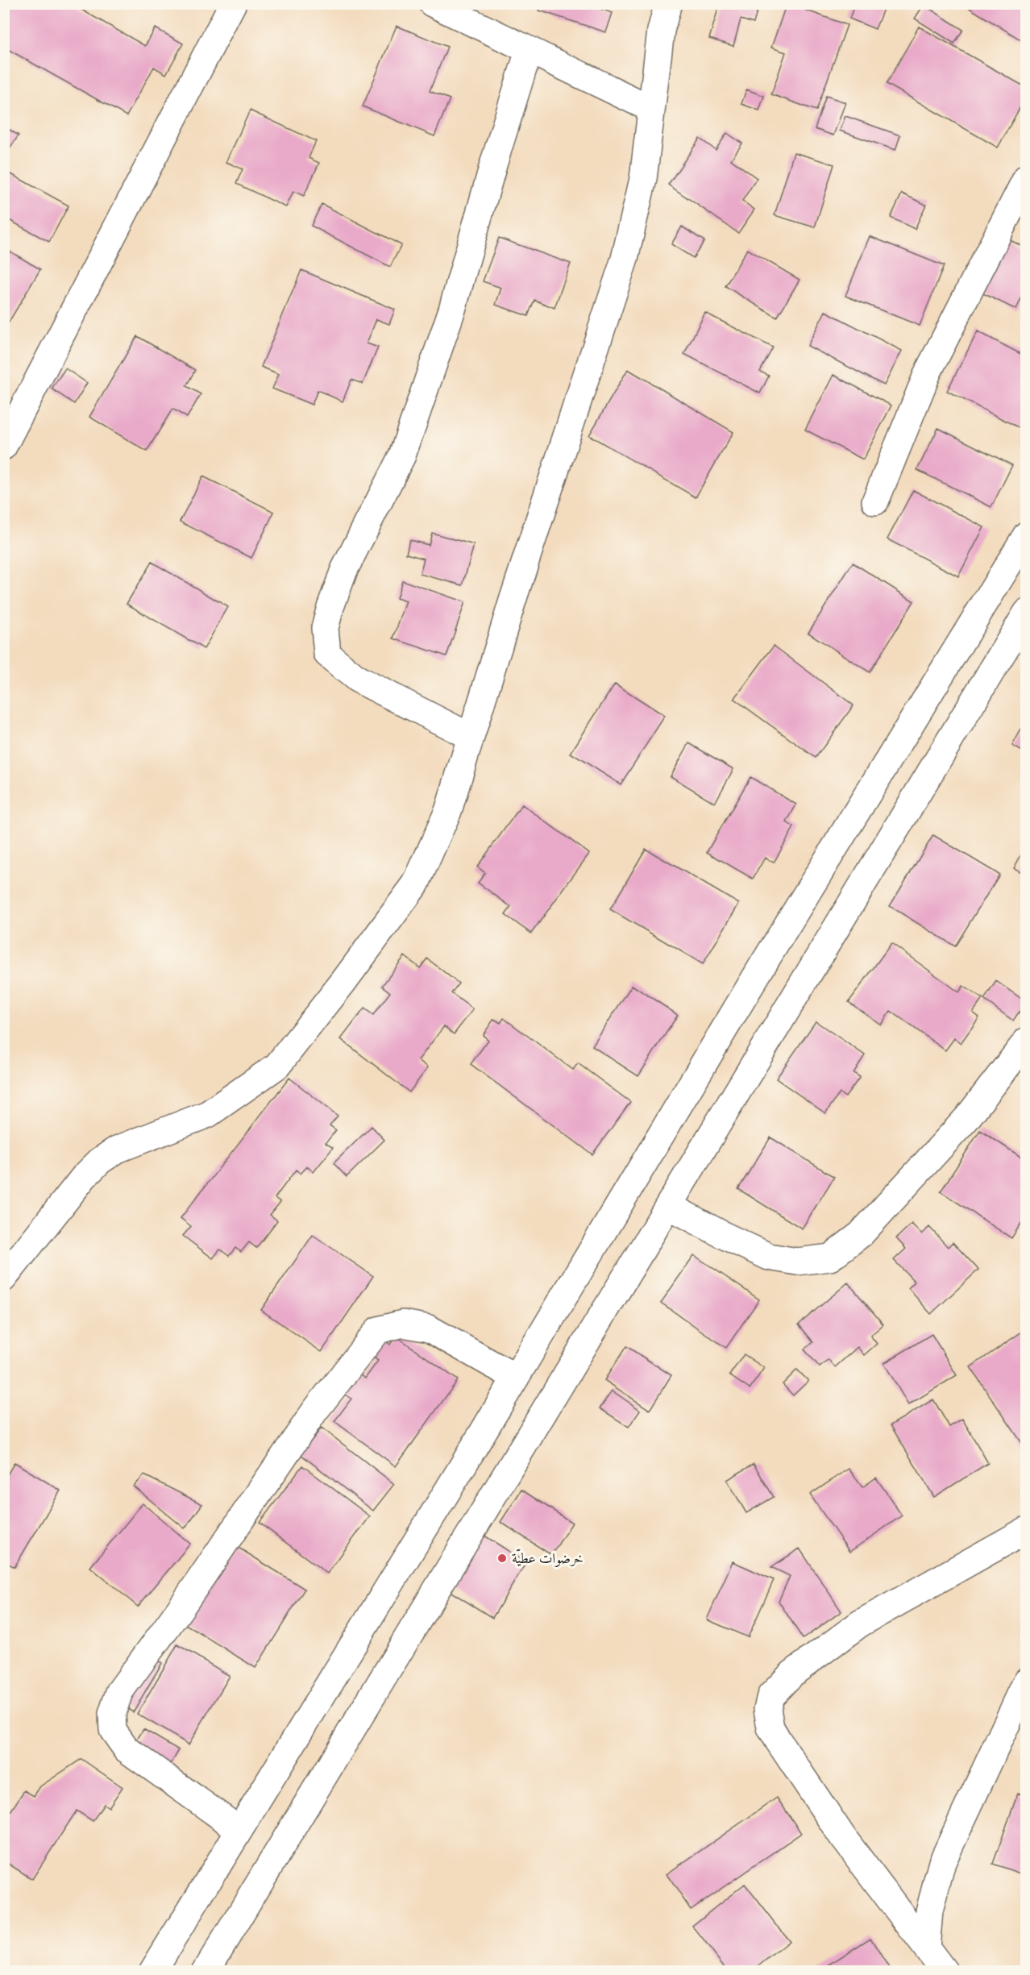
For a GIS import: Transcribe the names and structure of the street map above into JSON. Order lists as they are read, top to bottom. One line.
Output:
{"places":["خرضوات عطيّة"]}
